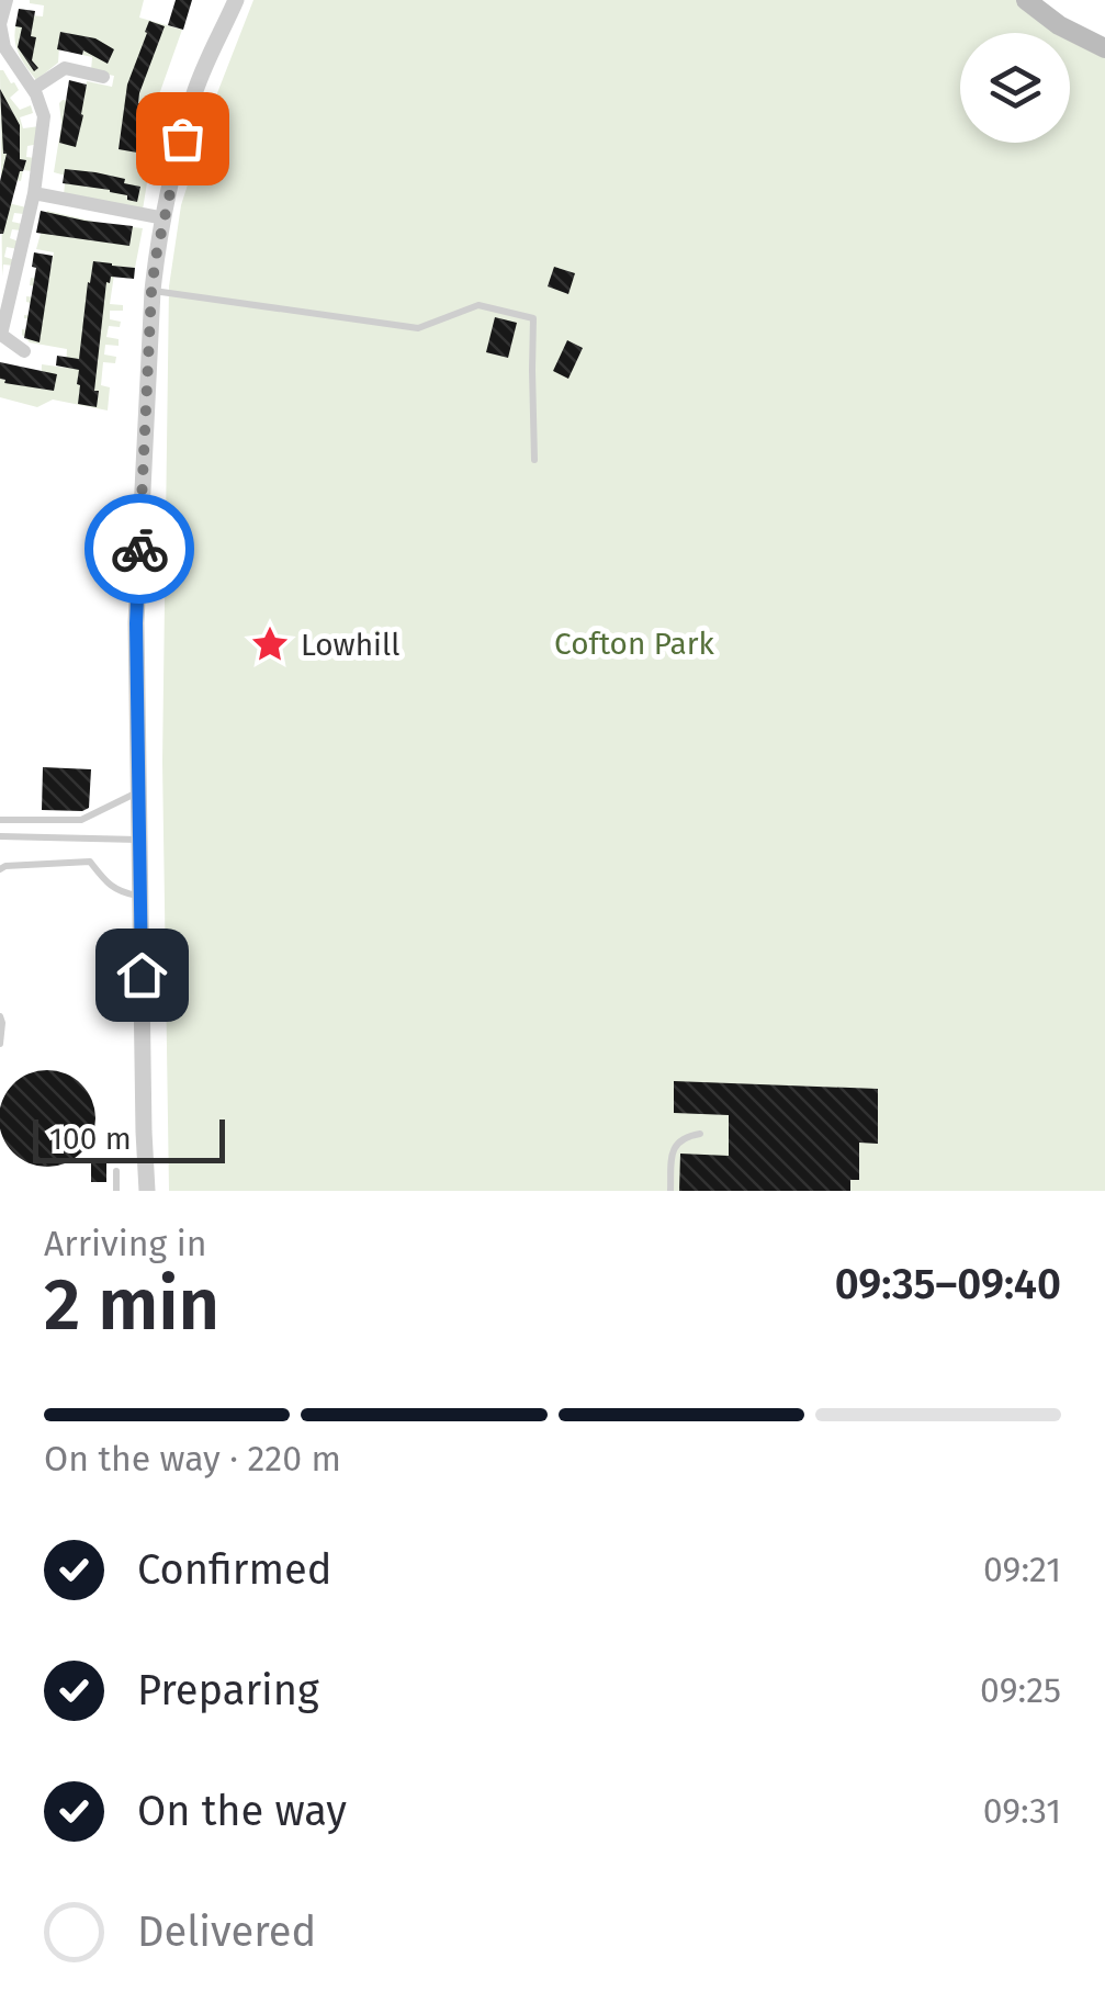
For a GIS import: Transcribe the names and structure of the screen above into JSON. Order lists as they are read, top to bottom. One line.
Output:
{"parks":["Cofton Park"],"places":{"place":["Lowhill"]},"scale_bar":"100 m","page":{"scale":"100 m","heading":["2 min","Arriving in","09:35–09:40"],"bar":"On the way · 220 m","list":[["Confirmed","09:21"],["Preparing","09:25"],["On the way","09:31"],"Delivered"]}}
